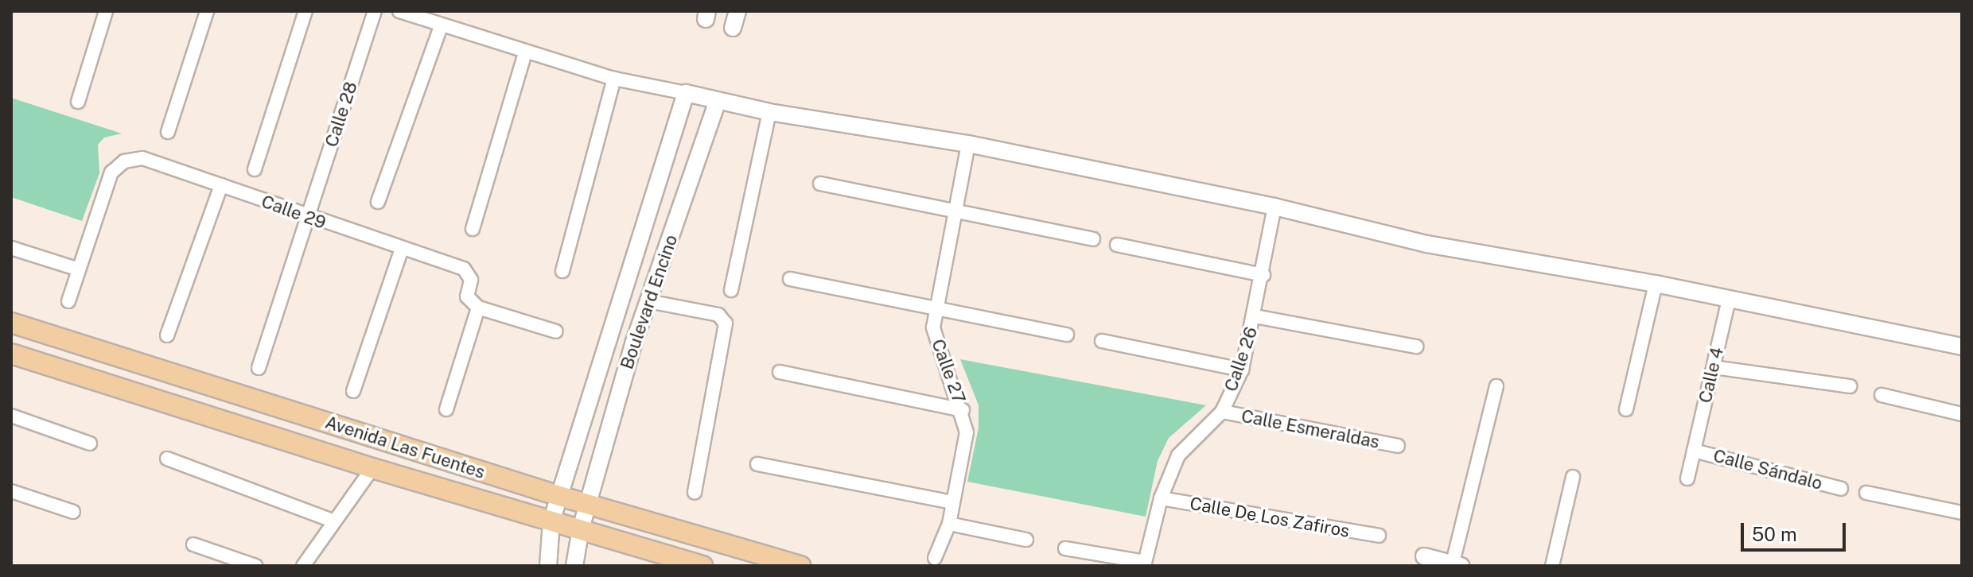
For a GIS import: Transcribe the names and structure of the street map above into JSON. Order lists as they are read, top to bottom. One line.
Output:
{"streets":{"main road":["Avenida Las Fuentes"],"street":["Calle 28","Calle 29","Boulevard Encino","Calle 26","Calle 27","Calle 4","Calle Esmeraldas","Calle Sándalo","Calle De Los Zafiros"]},"crossings":[["Calle 28","Calle 29"],["Boulevard Encino","Avenida Las Fuentes"],["Calle 26","Calle Esmeraldas"],["Calle 26","Calle De Los Zafiros"],["Calle 4","Calle Sándalo"]],"scale_bar":"50 m"}
